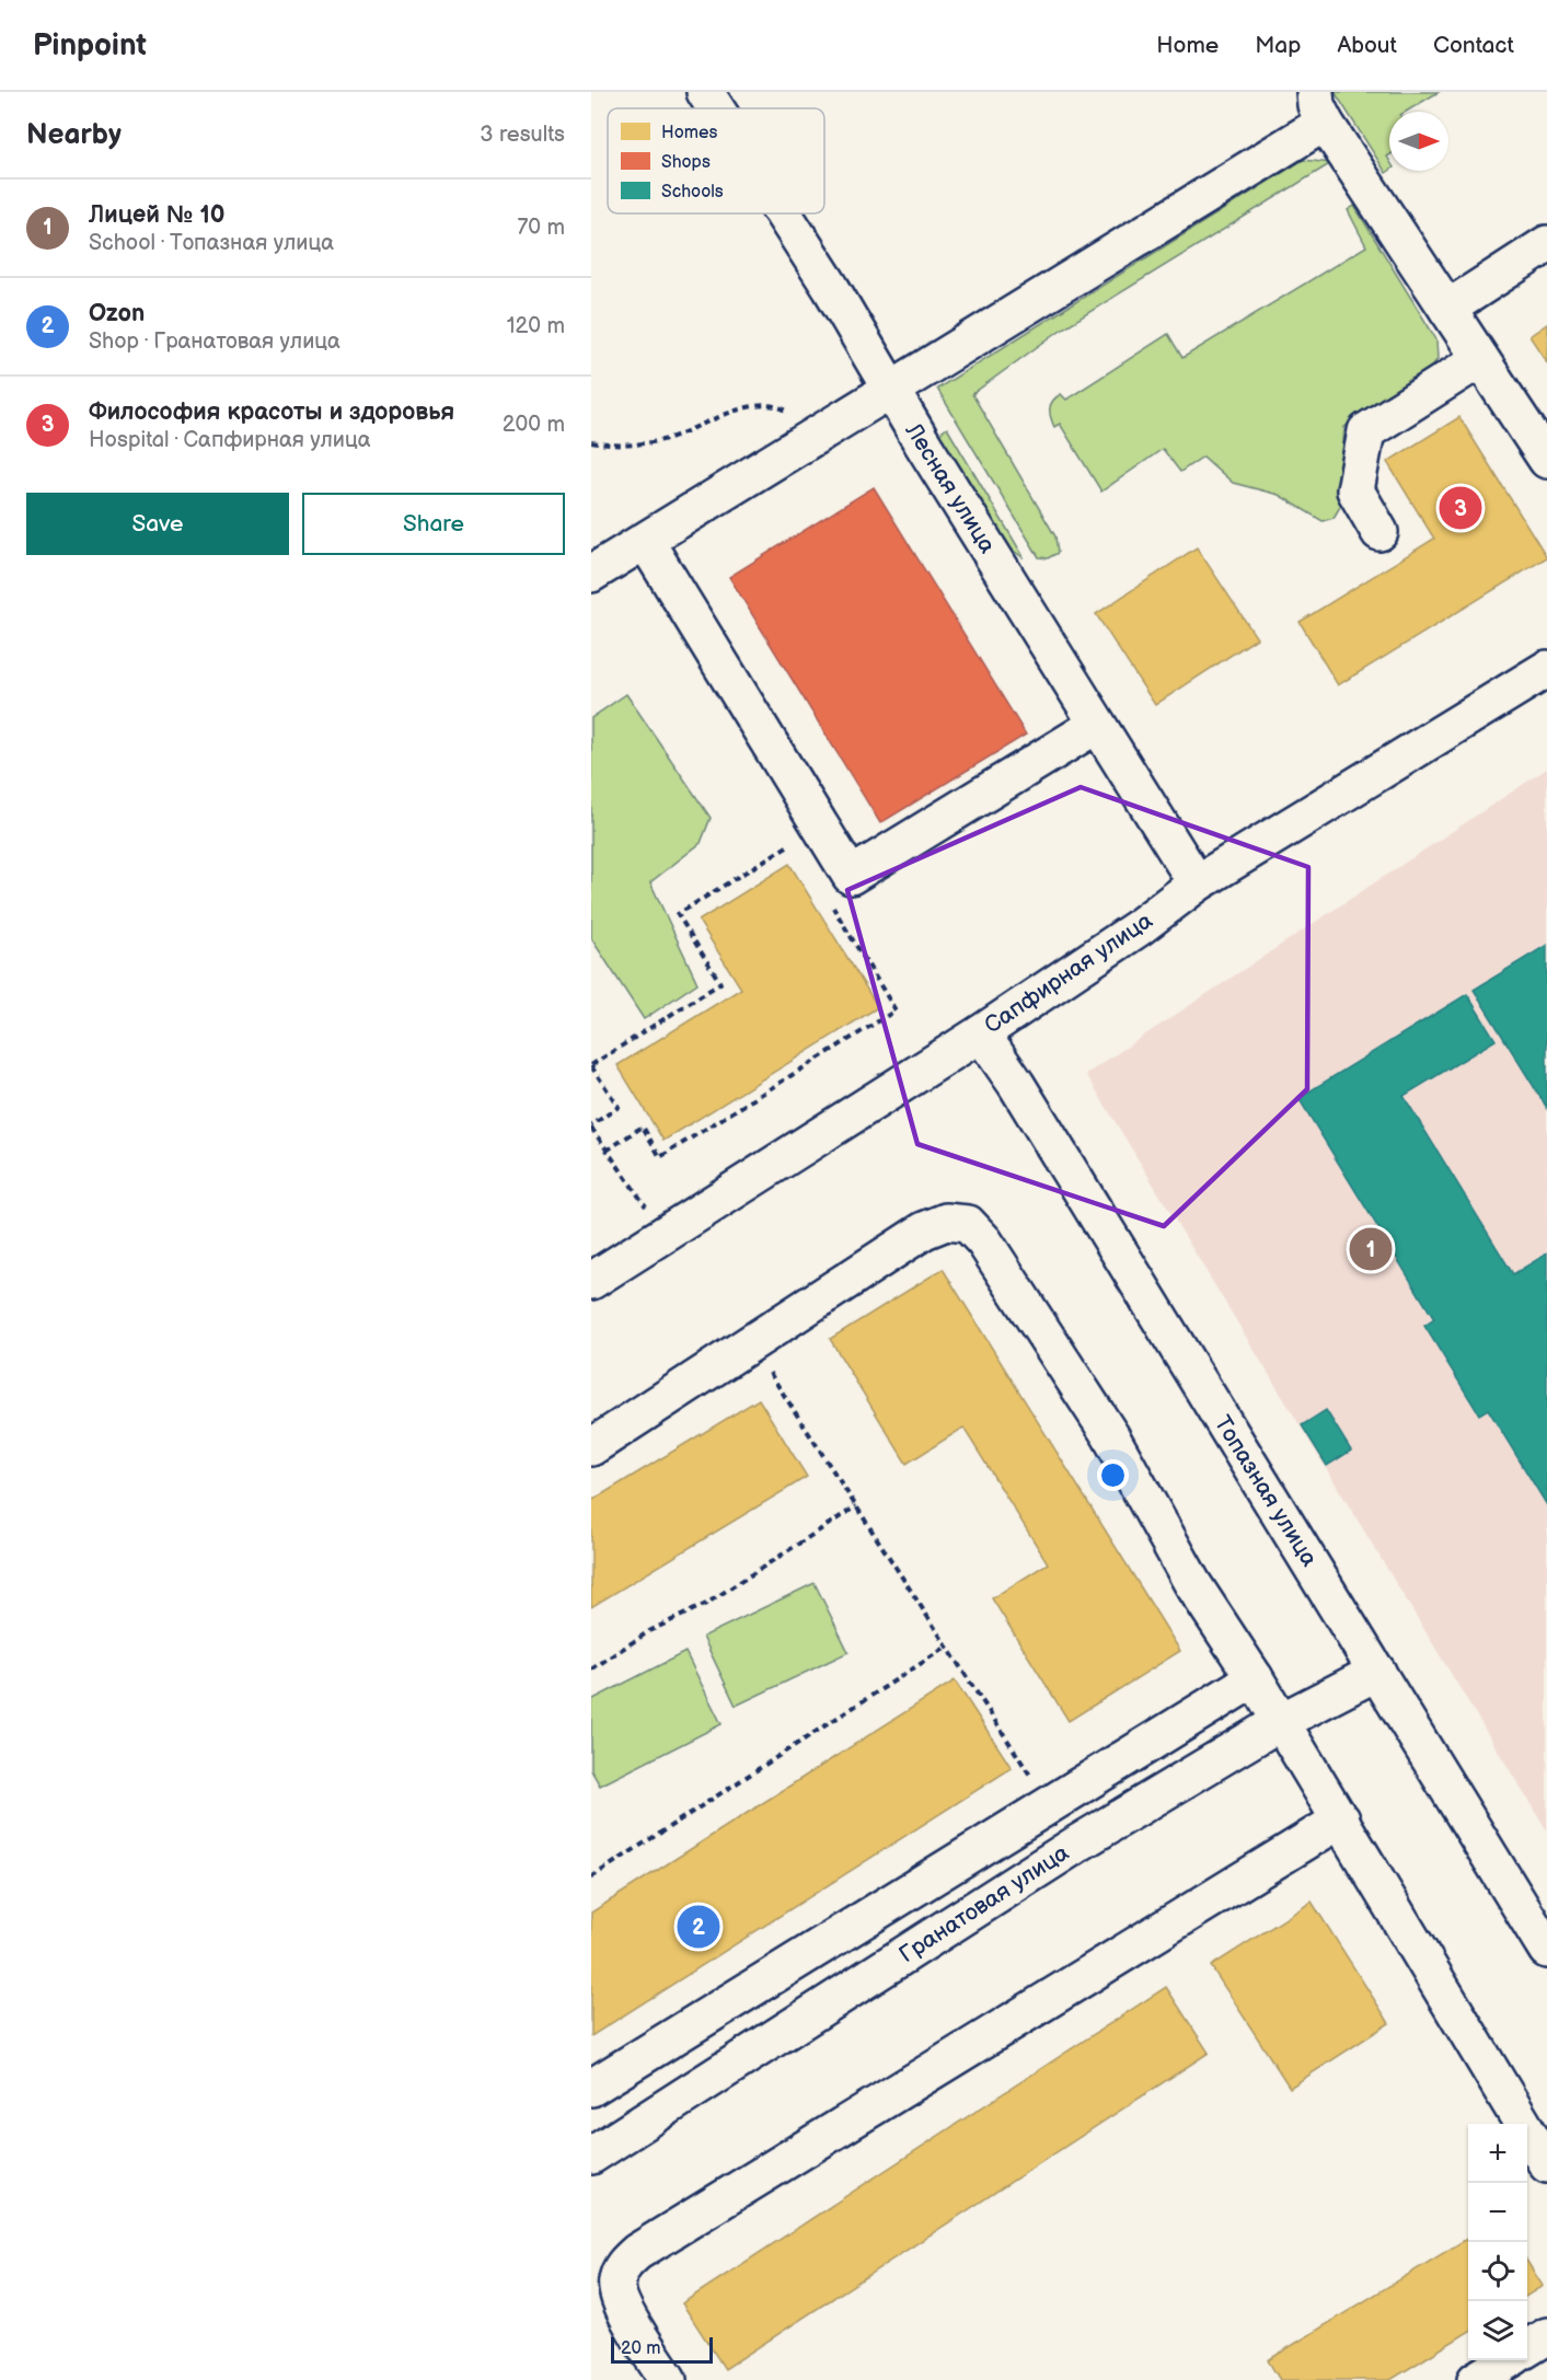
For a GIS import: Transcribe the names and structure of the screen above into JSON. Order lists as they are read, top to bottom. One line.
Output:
{"streets":{"street":["Лесная улица","Сапфирная улица","Топазная улица","Гранатовая улица"]},"crossings":[["Лесная улица","Сапфирная улица"],["Сапфирная улица","Топазная улица"],["Топазная улица","Гранатовая улица"]],"legend":["Homes","Shops","Schools"],"scale_bar":"20 m","north":"right","page":{"header":"Pinpoint","nav":["Home","Map","About","Contact"],"heading":["Nearby","3 results"],"list":[{"mark":"1","name":"Лицей № 10","note":"School · Топазная улица","value":"70 m"},{"mark":"2","name":"Ozon","note":"Shop · Гранатовая улица","value":"120 m"},{"mark":"3","name":"Философия красоты и здоровья","note":"Hospital · Сапфирная улица","value":"200 m"}],"buttons":["Save","Share"],"pins":["3","1","2"],"map_buttons":["+","−"],"scale":"20 m"}}
